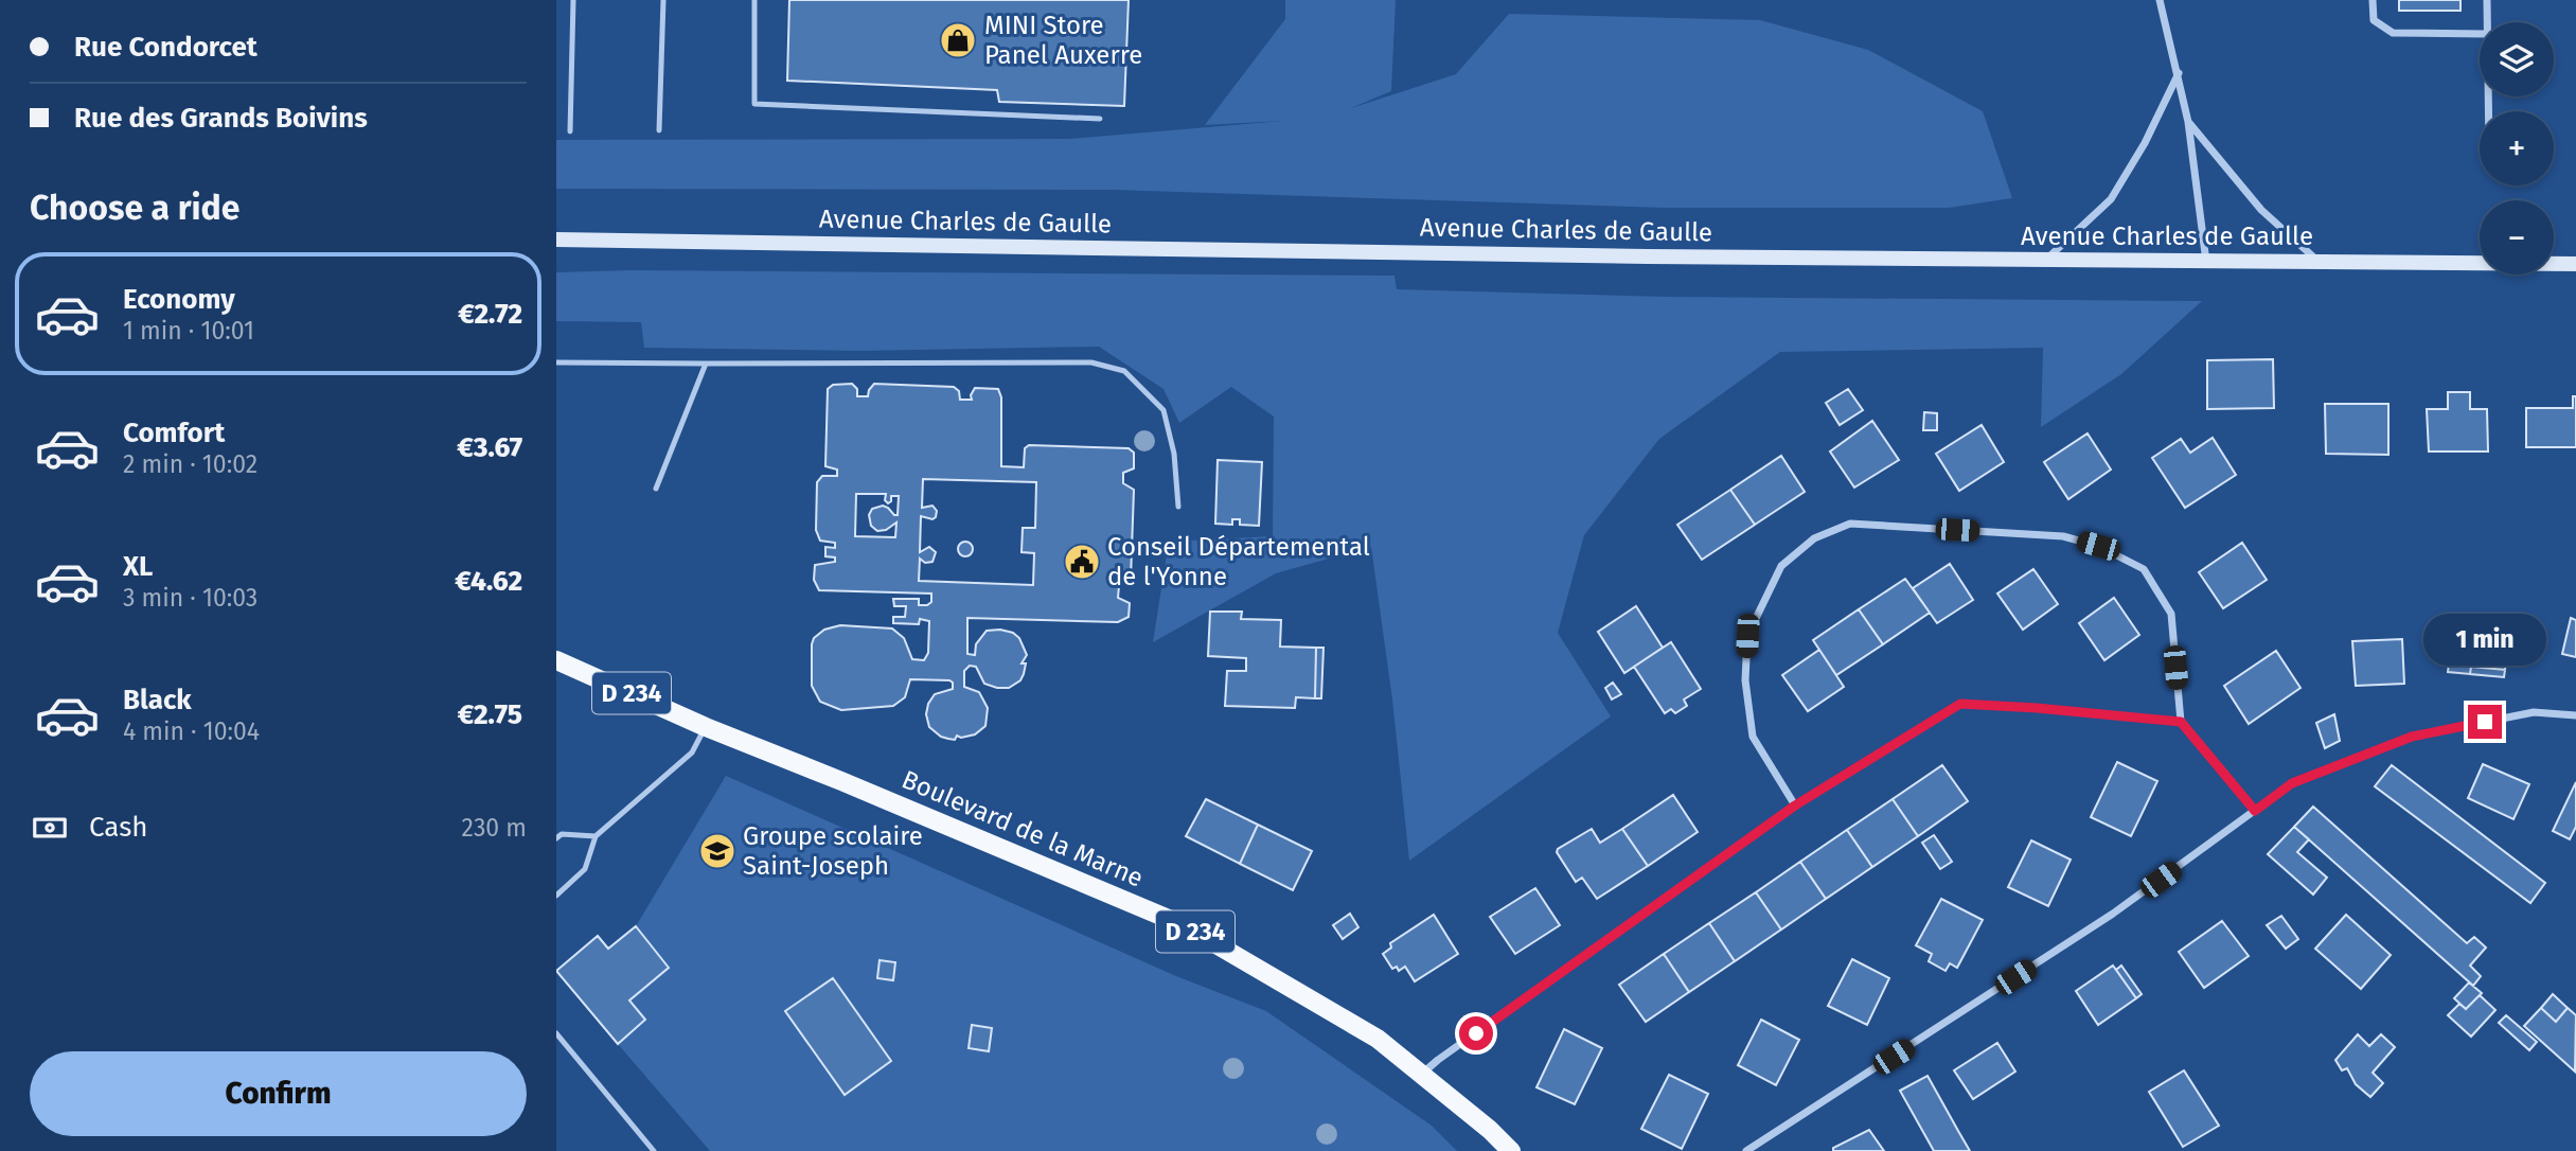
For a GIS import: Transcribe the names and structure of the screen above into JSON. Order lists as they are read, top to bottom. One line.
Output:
{"streets":{"main road":["Avenue Charles de Gaulle","D 234","Boulevard de la Marne"]},"places":{"shop":["MINI Store Panel Auxerre"],"public building":["Conseil Départemental de l'Yonne"],"school or university":["Groupe scolaire Saint-Joseph"]},"page":{"banner":["Rue Condorcet","Rue des Grands Boivins"],"map_buttons":["+","−"],"heading":"Choose a ride","list":[{"name":"Economy","note":"1 min · 10:01","value":"€2.72"},{"name":"Comfort","note":"2 min · 10:02","value":"€3.67"},{"name":"XL","note":"3 min · 10:03","value":"€4.62"},{"name":"Black","note":"4 min · 10:04","value":"€2.75"}],"bubble":"1 min","pay":["Cash","230 m"],"buttons":"Confirm"}}
